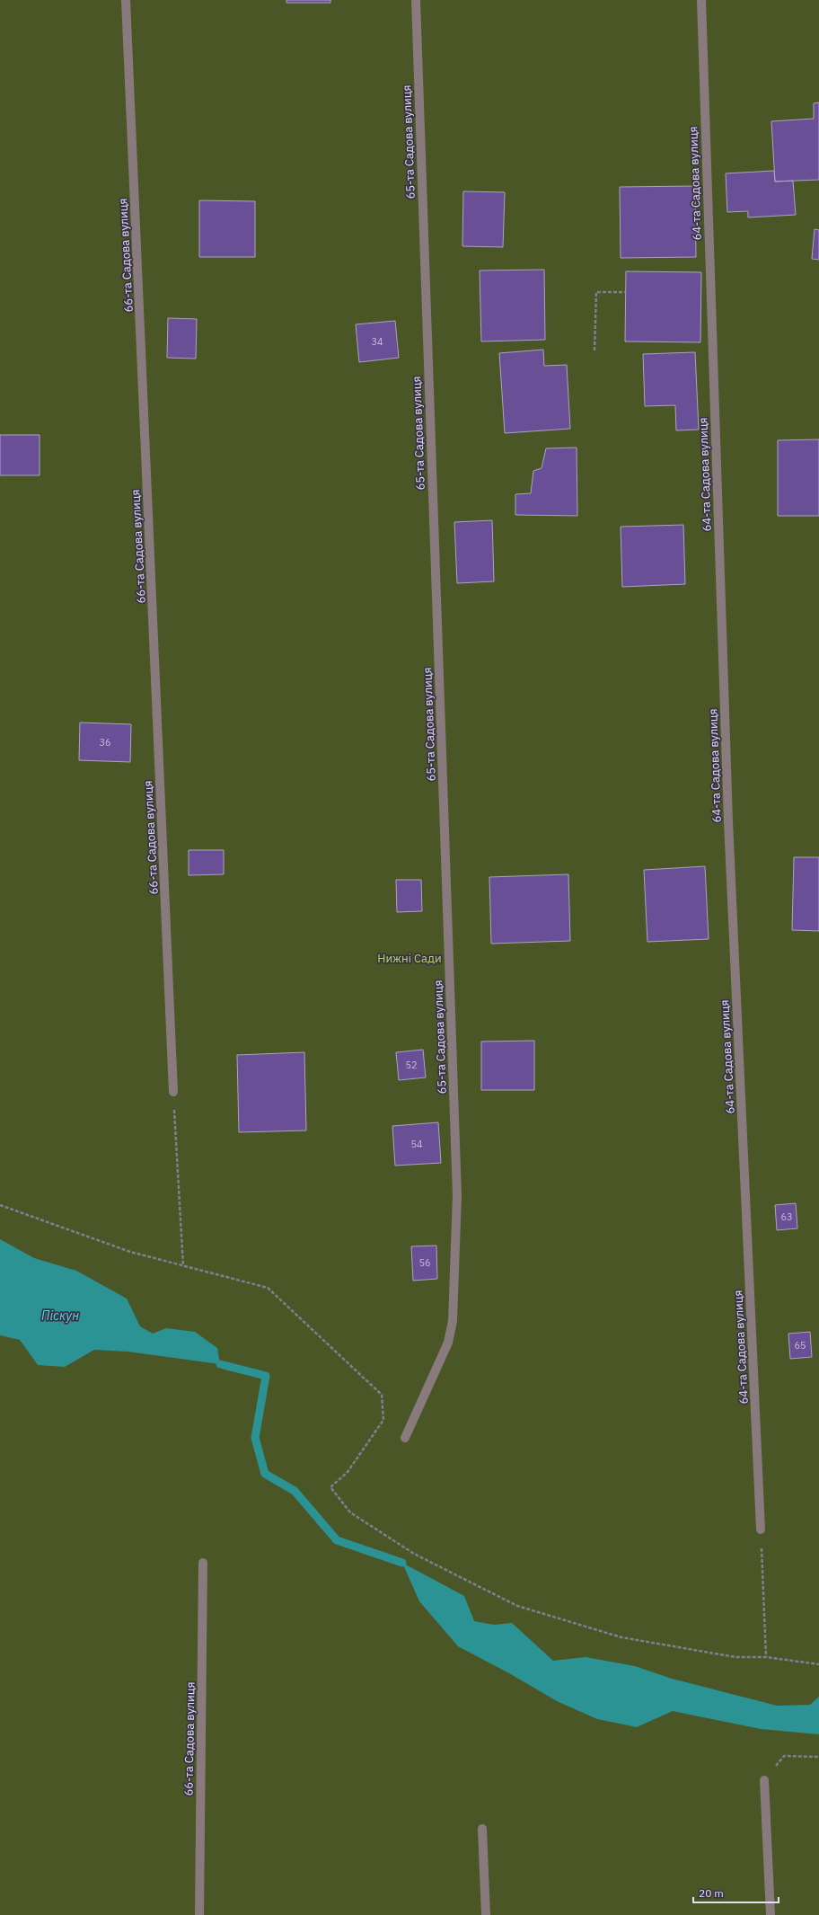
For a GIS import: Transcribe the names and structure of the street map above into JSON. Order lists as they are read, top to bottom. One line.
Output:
{"streets":{"street":["65-та Садова вулиця","64-та Садова вулиця","66-та Садова вулиця"]},"water":["Піскун"],"parks":["Нижні Сади"],"house_numbers":["34","36","52","54","63","56","65"],"scale_bar":"20 m"}
